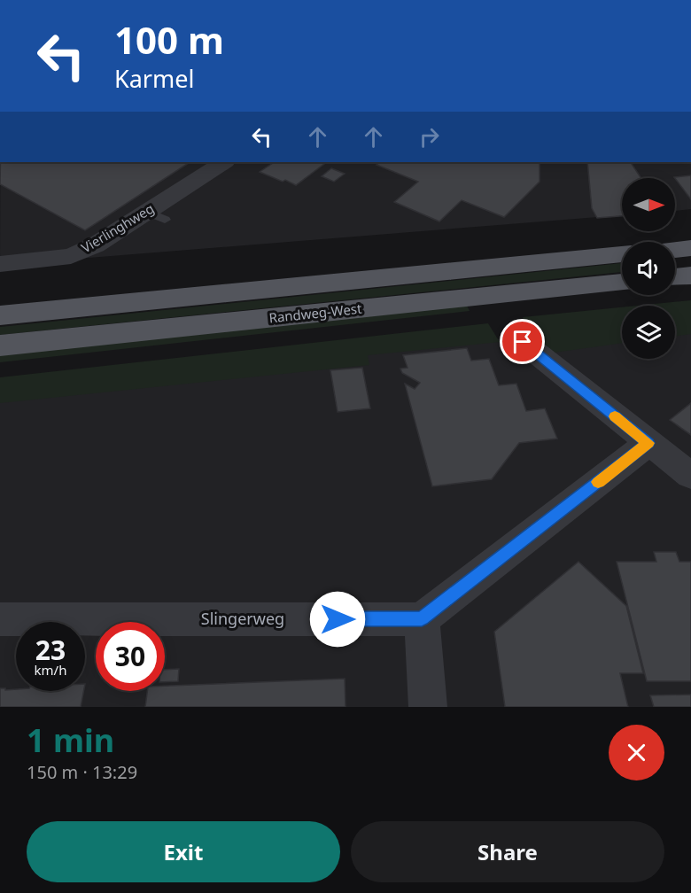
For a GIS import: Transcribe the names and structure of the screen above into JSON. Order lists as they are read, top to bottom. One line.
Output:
{"streets":{"main road":["Randweg-West"],"street":["Vierlinghweg","Slingerweg"]},"north":"right","page":{"turn":["100 m","Karmel"],"speed":"23 km/h","limit":"30","heading":["1 min","150 m · 13:29"],"buttons":["Exit","Share"]}}
